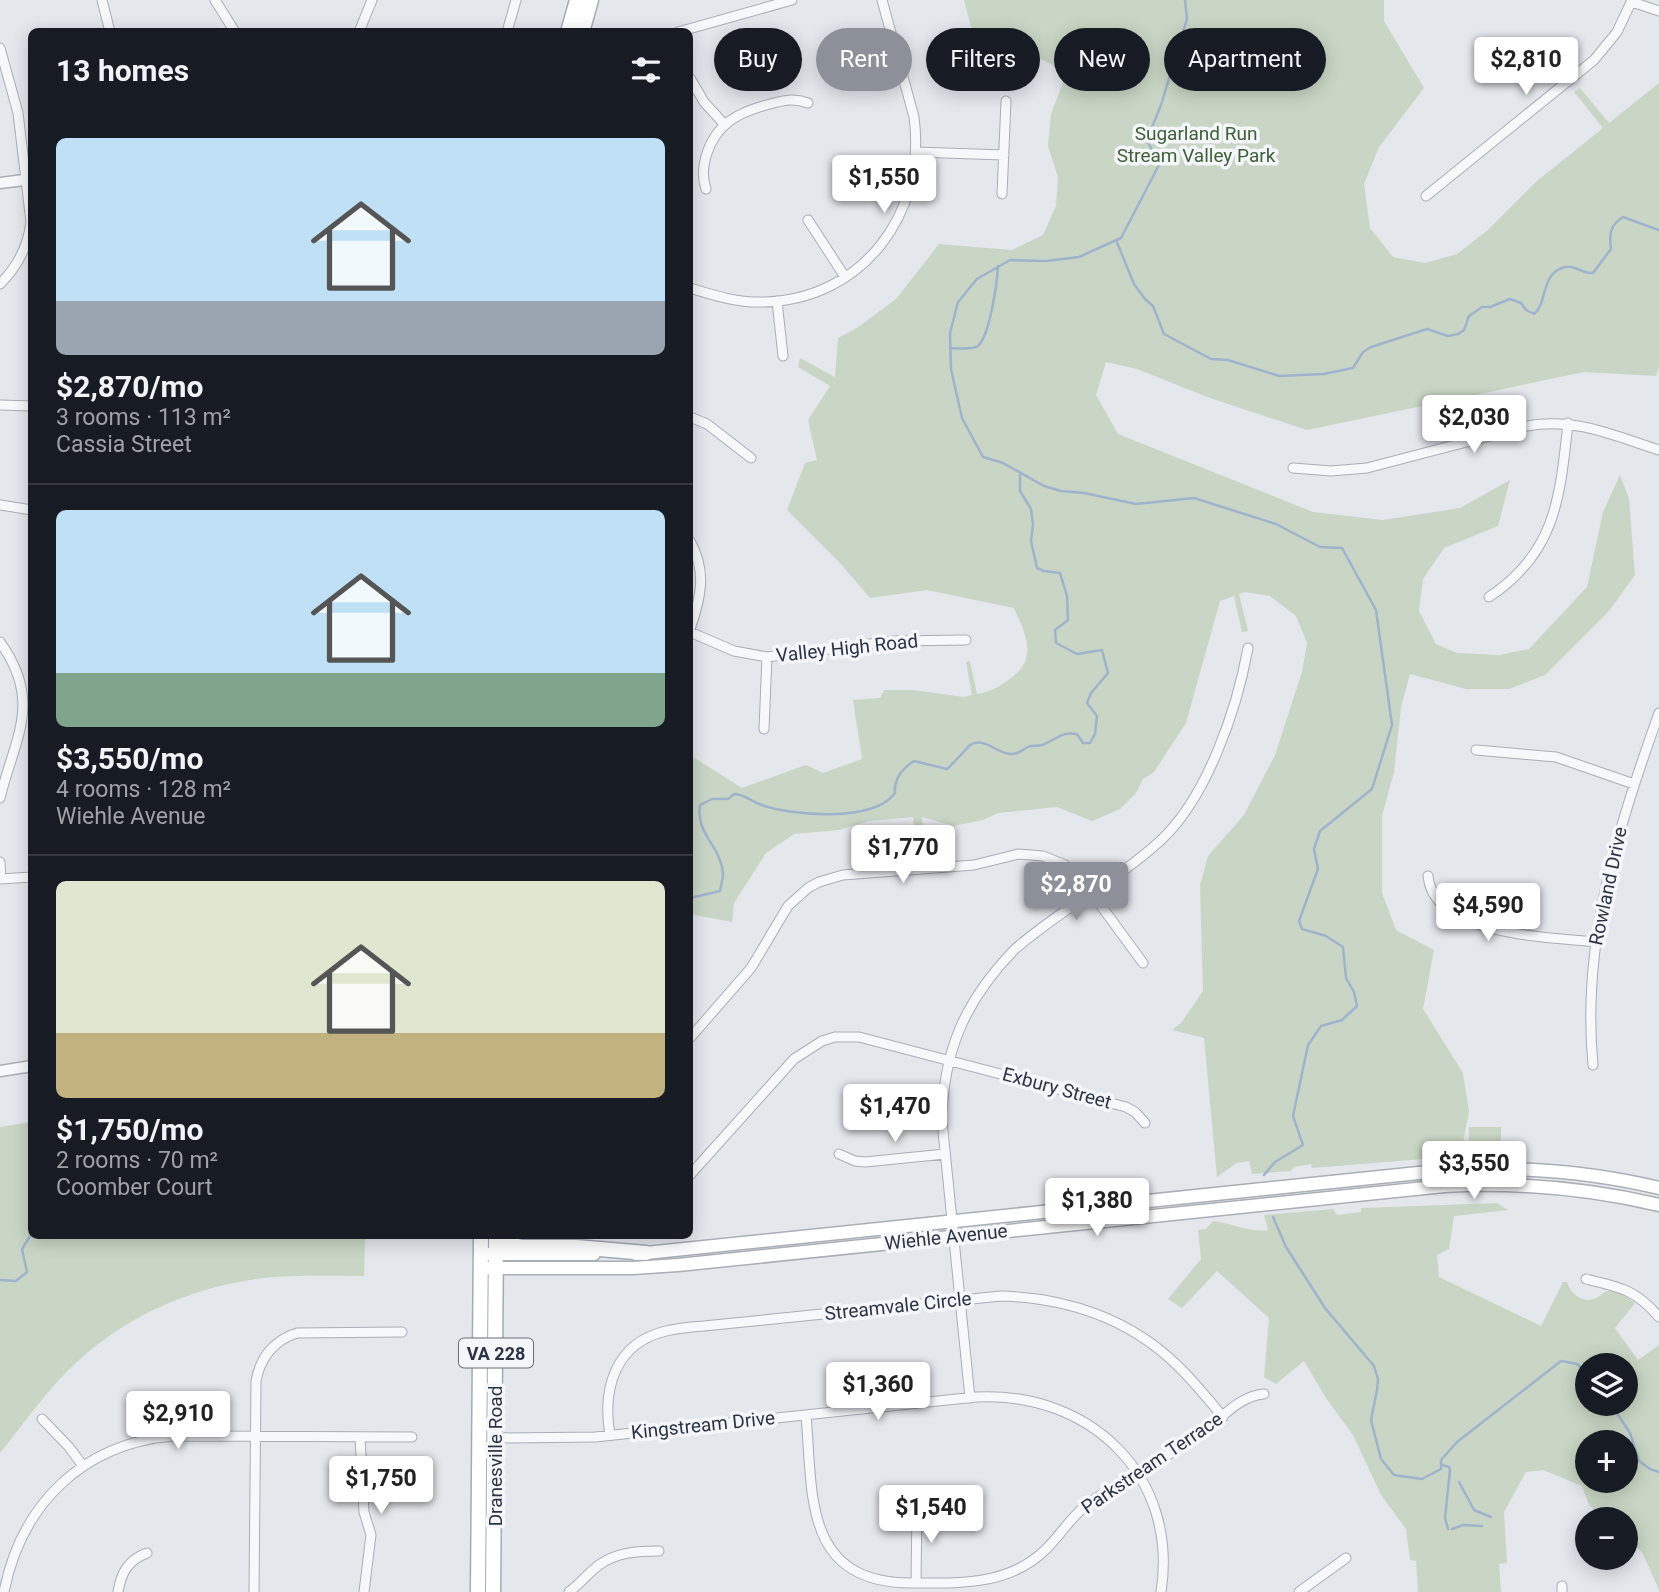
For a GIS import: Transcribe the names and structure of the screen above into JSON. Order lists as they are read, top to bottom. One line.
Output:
{"streets":{"main road":["Wiehle Avenue","VA 228","Dranesville Road"],"street":["Valley High Road","Rowland Drive","Exbury Street","Streamvale Circle","Kingstream Drive","Parkstream Terrace"]},"crossings":[["Wiehle Avenue","Dranesville Road"],["Streamvale Circle","Kingstream Drive"],["Streamvale Circle","Parkstream Terrace"],["Kingstream Drive","Dranesville Road"],["Kingstream Drive","Parkstream Terrace"]],"parks":["Sugarland Run Stream Valley Park"],"page":{"chip":["Buy","Rent","Filters","New","Apartment"],"heading":"13 homes","price":["$2,810","$1,550","$2,030","$1,770","$2,870","$4,590","$1,470","$3,550","$1,380","$1,360","$2,910","$1,750","$1,540"],"list":[{"name":"$2,870/mo","note":"3 rooms · 113 m² · Cassia Street"},{"name":"$3,550/mo","note":"4 rooms · 128 m² · Wiehle Avenue"},{"name":"$1,750/mo","note":"2 rooms · 70 m² · Coomber Court"}],"map_buttons":["+","−"]}}
